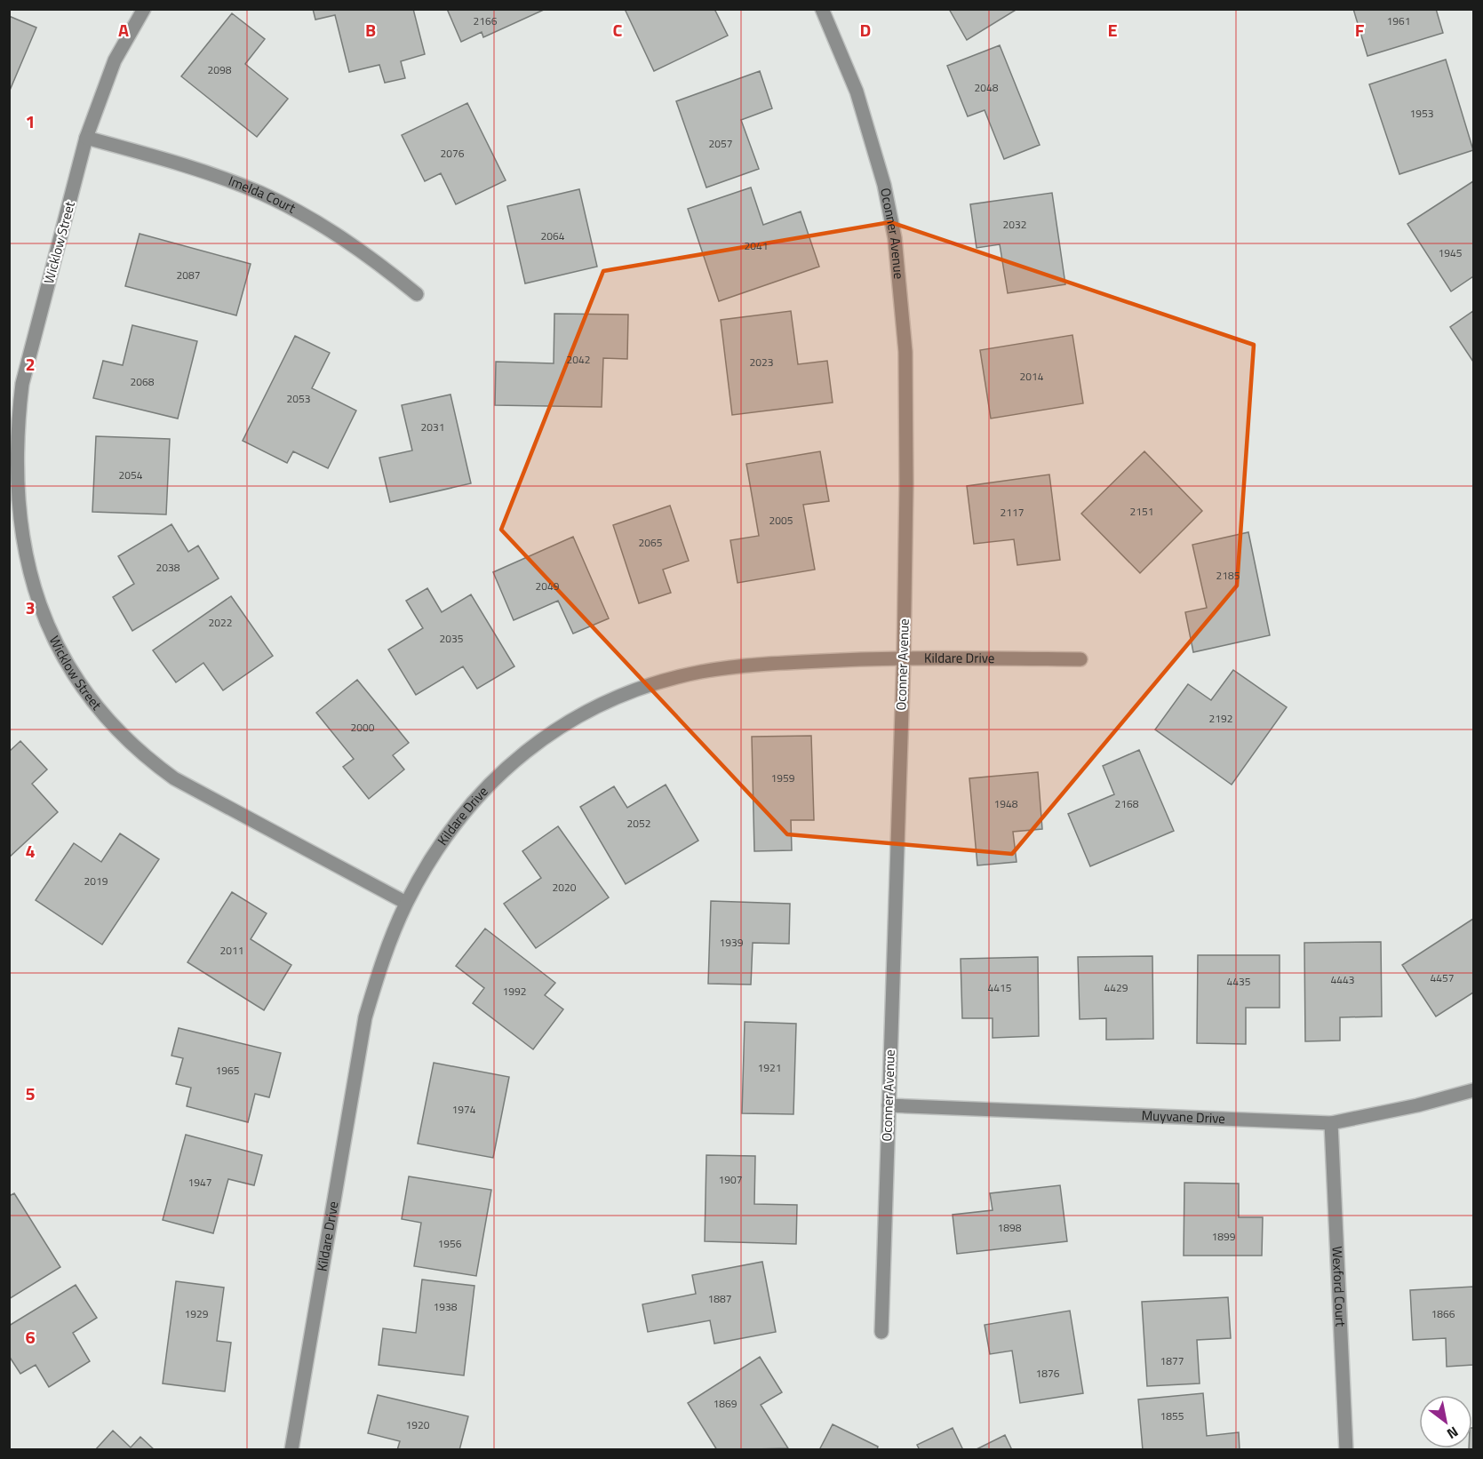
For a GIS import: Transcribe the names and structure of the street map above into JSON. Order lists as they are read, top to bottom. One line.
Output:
{"streets":{"street":["Imelda Court","Oconner Avenue","Wicklow Street","Kildare Drive","Muyvane Drive","Wexford Court"]},"crossings":[["Imelda Court","Wicklow Street"],["Oconner Avenue","Kildare Drive"],["Oconner Avenue","Muyvane Drive"],["Wicklow Street","Kildare Drive"],["Muyvane Drive","Wexford Court"]],"house_numbers":["2166","1961","2098","2048","1953","2057","2076","2032","2064","2041","1945","2087","2042","2023","2014","2068","2053","2031","2054","2151","2117","2005","2065","2038","2185","2049","2022","2035","2192","2000","1959","1948","2168","2052","2019","2020","1939","2011","4457","4443","4435","4415","4429","1992","1921","1965","1974","1907","1947","1898","1899","1956","1887","1938","1929","1866","1877","1876","1869","1855","1920"],"north":"bottom right","grid":{"columns":["A","B","C","D","E","F"],"rows":["1","2","3","4","5","6"]}}
